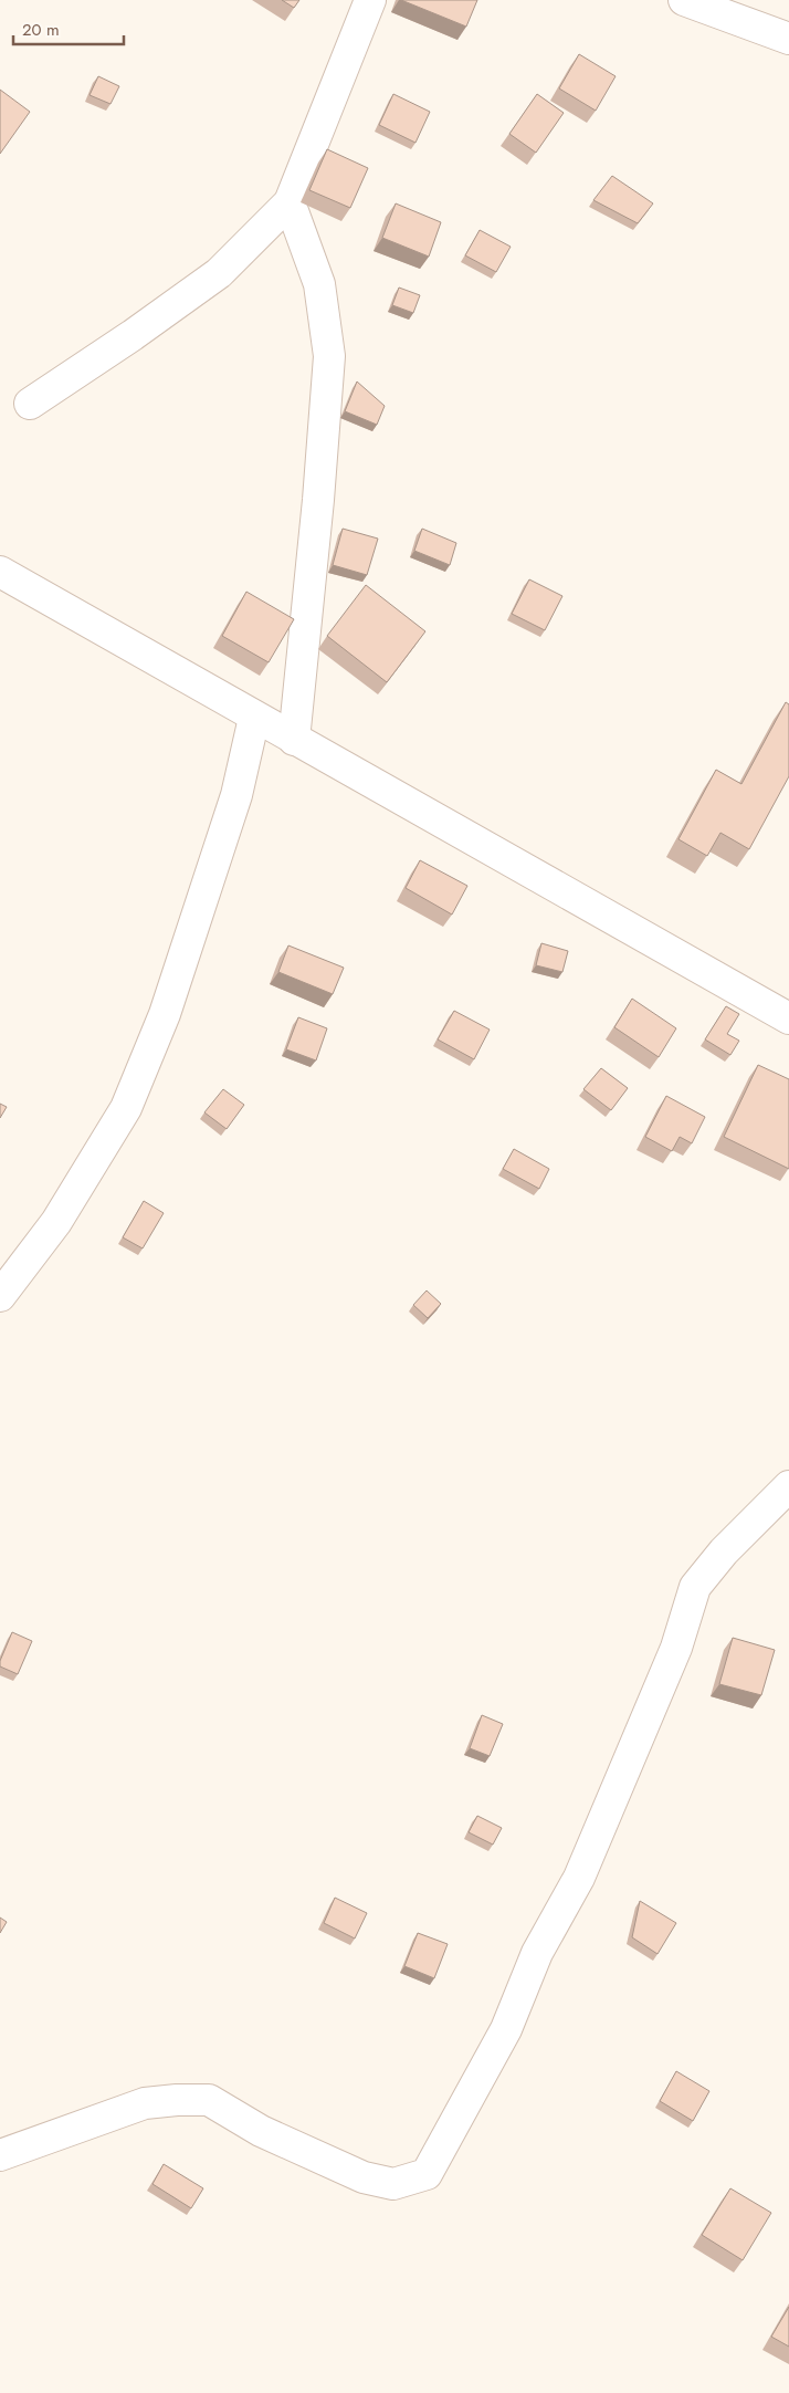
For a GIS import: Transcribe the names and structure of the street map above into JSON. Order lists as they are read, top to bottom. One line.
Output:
{"scale_bar":"20 m"}
